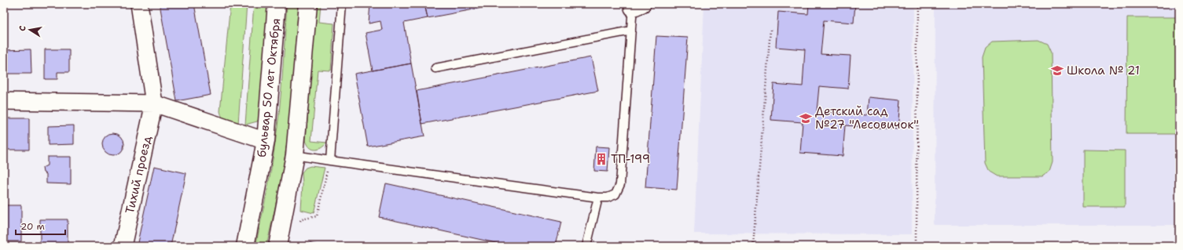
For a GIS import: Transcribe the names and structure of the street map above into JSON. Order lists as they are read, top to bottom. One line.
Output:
{"streets":{"main road":["бульвар 50 лет Октября"],"street":["Тихий проезд"]},"places":{"school or university":["Школа № 21","Детский сад №27 \"Лесовичок\""],"building":["ТП-199"]},"scale_bar":"20 m","north":"left"}
